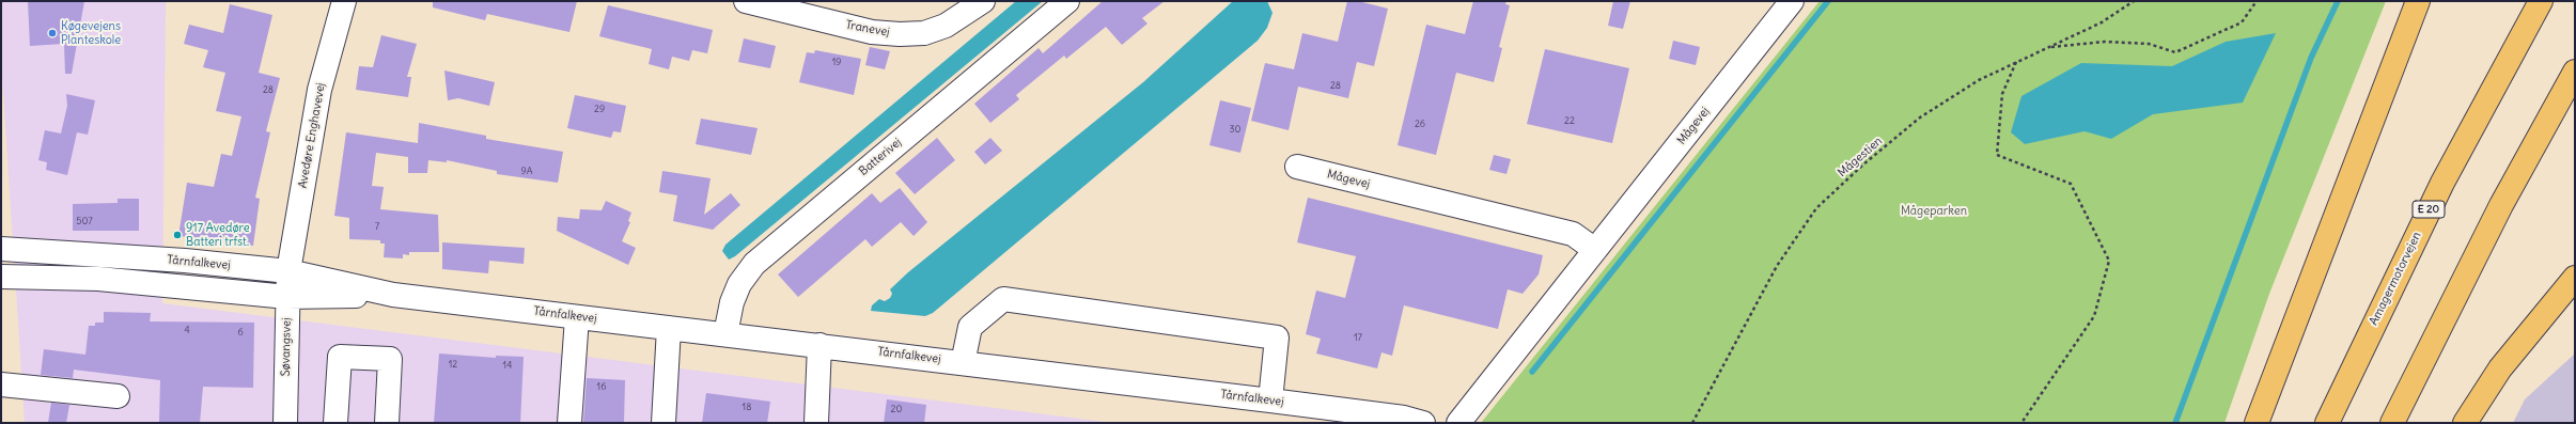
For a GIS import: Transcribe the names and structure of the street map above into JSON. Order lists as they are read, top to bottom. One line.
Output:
{"streets":{"highway":["E 20","Amagermotorvejen"],"street":["Tranevej","Mågevej","Avedøre Enghavevej","Batterivej","Tårnfalkevej","Søvangsvej"],"path":["Mågestien"]},"crossings":[["Avedøre Enghavevej","Tårnfalkevej"],["Avedøre Enghavevej","Søvangsvej"],["Batterivej","Tårnfalkevej"],["Tårnfalkevej","Søvangsvej"]],"parks":["Mågeparken"],"places":["Køgevejens Planteskole","917 Avedøre Batteri trfst."],"house_numbers":["19","28","28","29","22","26","30","9A","507","7","4","6","17","12","14","16","18","20"]}
